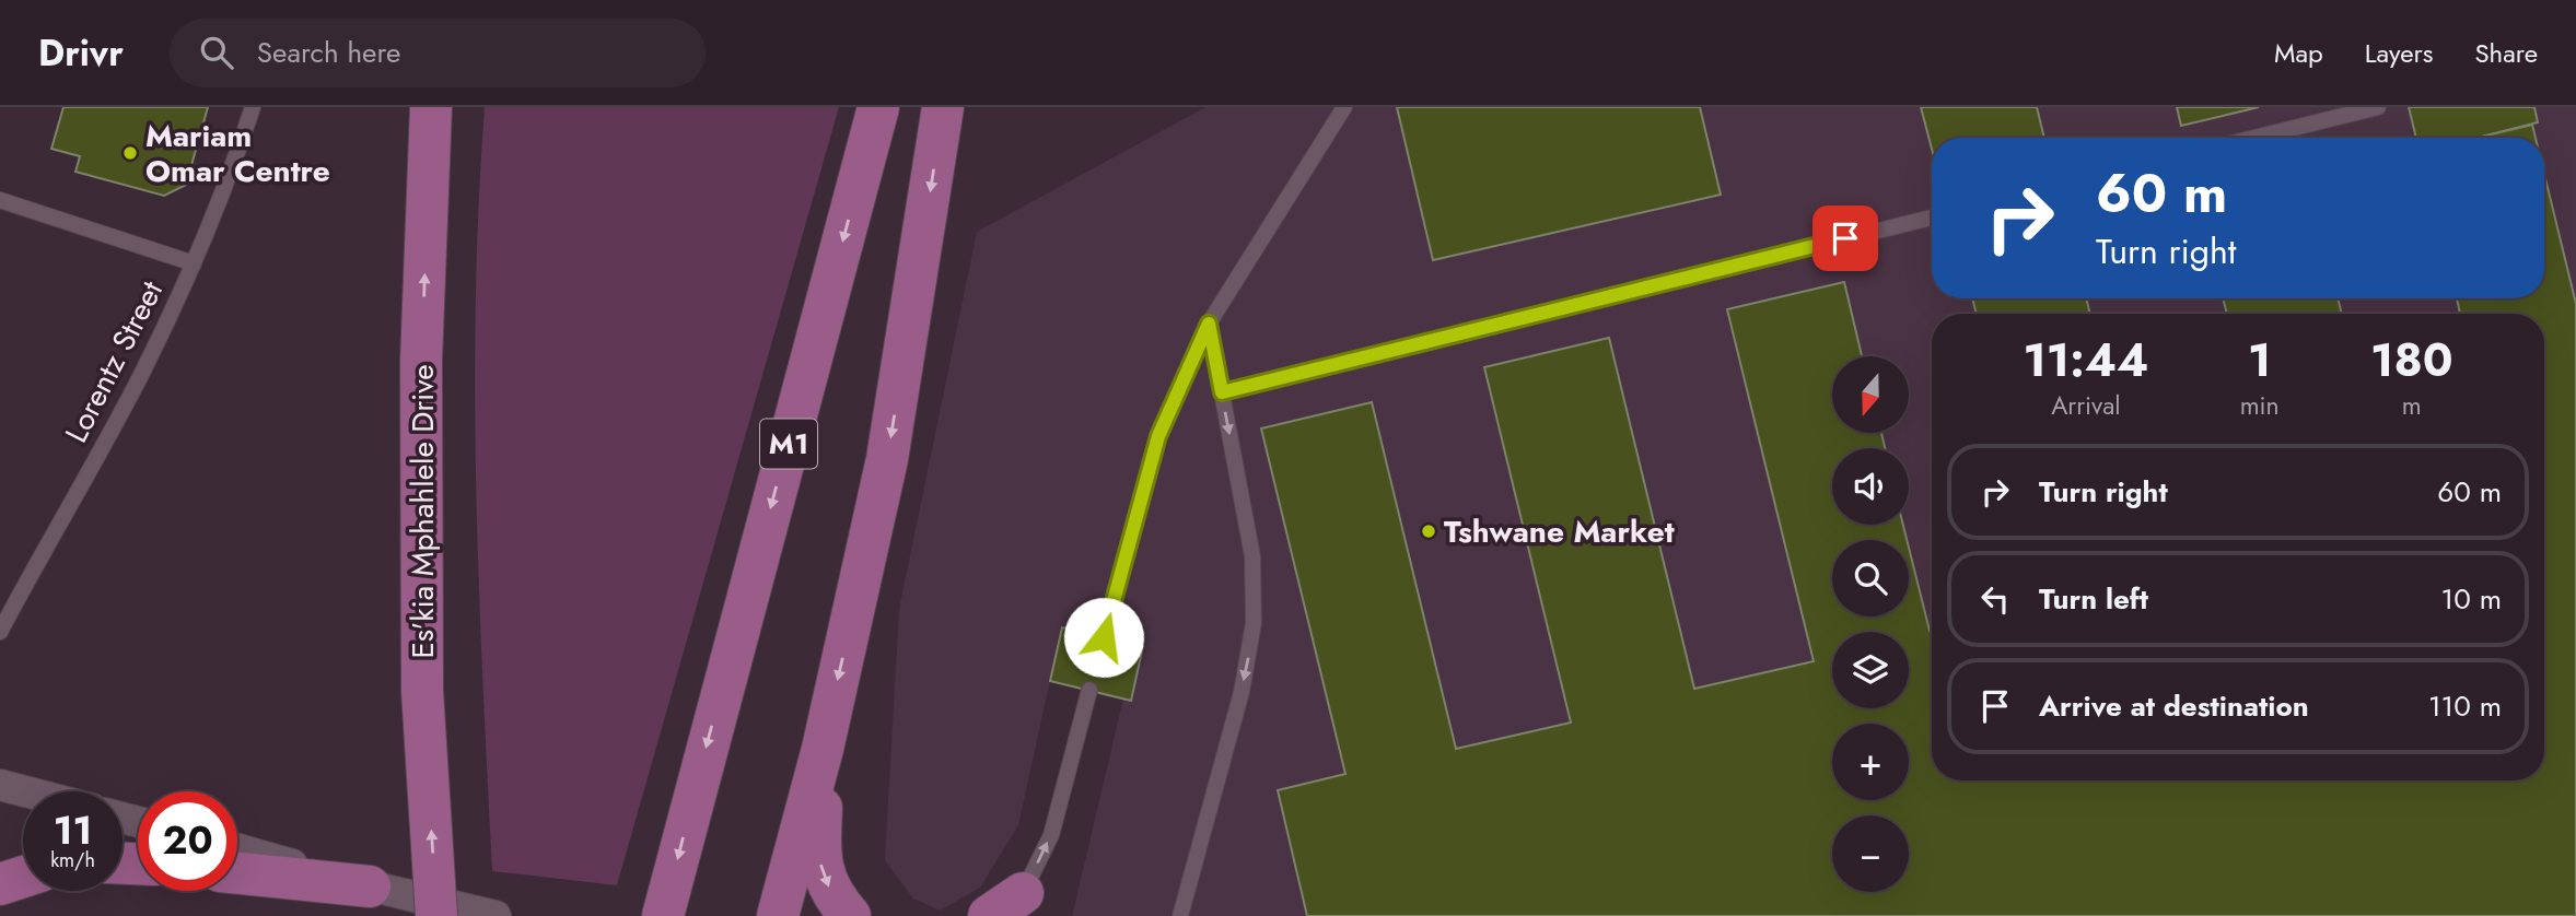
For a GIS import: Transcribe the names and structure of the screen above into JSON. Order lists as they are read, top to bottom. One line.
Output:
{"streets":{"main road":["M1","Es'kia Mphahlele Drive"],"lane":["Lorentz Street"]},"places":["Mariam Omar Centre","Tshwane Market"],"north":"bottom","page":{"header":"Drivr","search":"Search here","nav":["Map","Layers","Share"],"turn":["60 m","Turn right"],"eta":["11:44","Arrival","1","min","180","m"],"map_buttons":["+","−"],"list":[{"name":"Turn right","value":"60 m"},{"name":"Turn left","value":"10 m"},{"name":"Arrive at destination","value":"110 m"}],"speed":"11 km/h","limit":"20"}}
